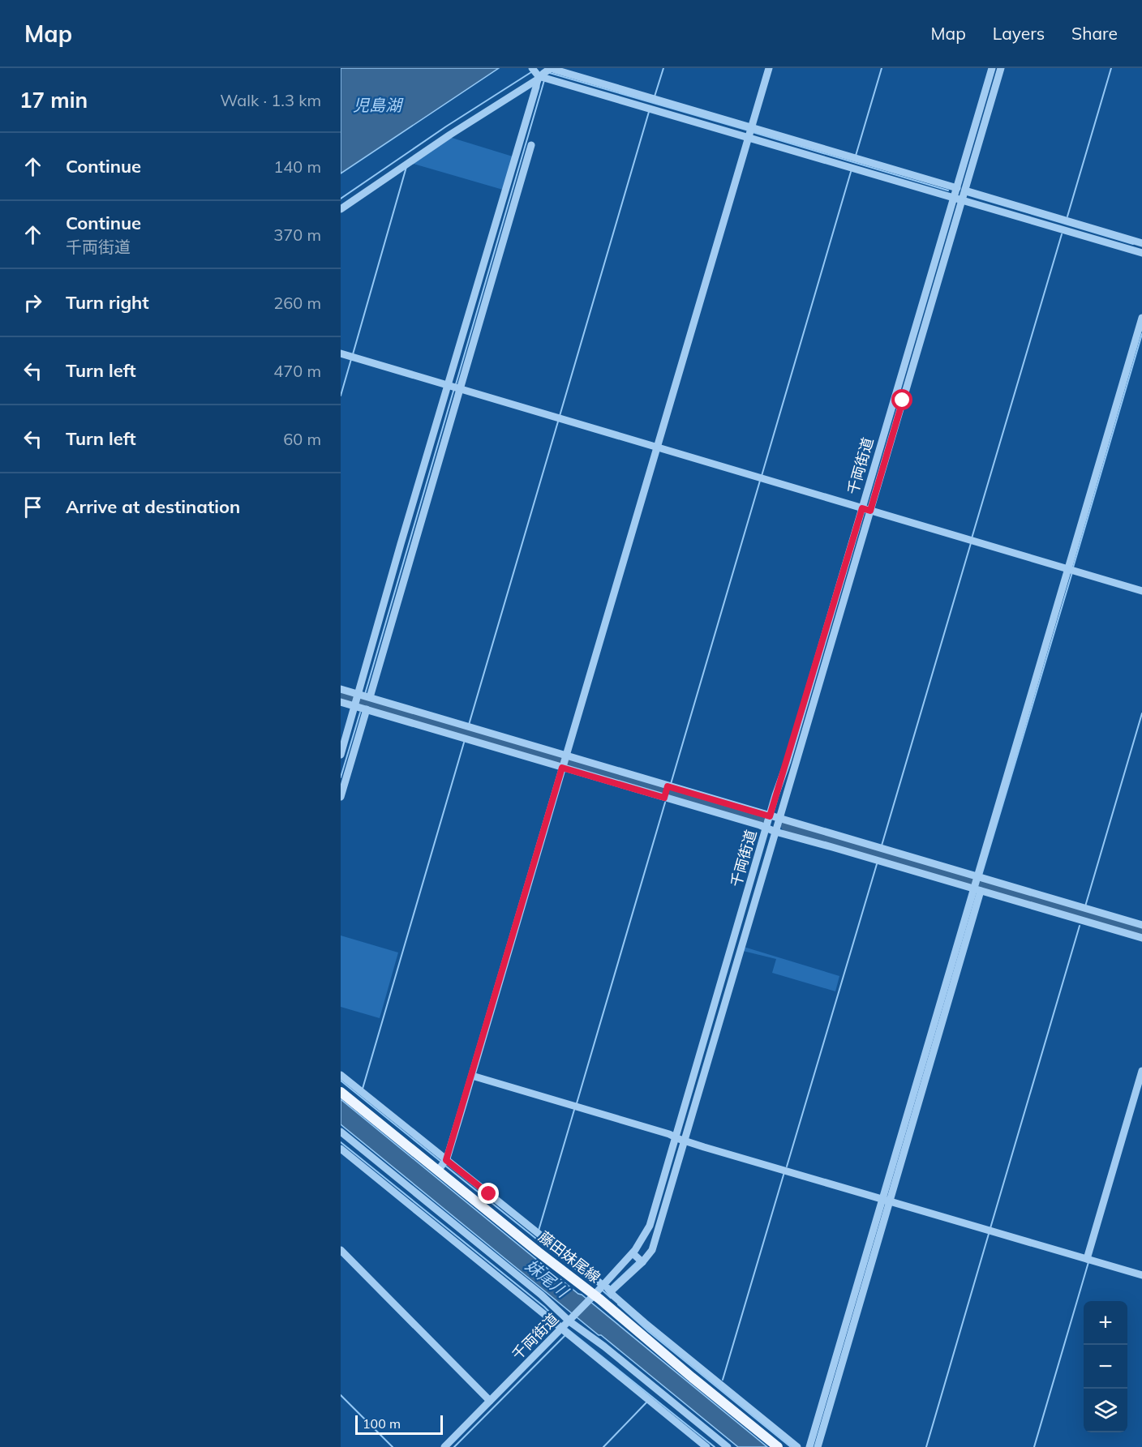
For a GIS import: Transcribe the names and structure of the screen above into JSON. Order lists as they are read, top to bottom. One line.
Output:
{"streets":{"main road":["藤田妹尾線"],"street":["千両街道"]},"crossings":[["千両街道","藤田妹尾線"]],"water":["児島湖","妹尾川"],"scale_bar":"100 m","page":{"header":"Map","nav":["Map","Layers","Share"],"heading":["17 min","Walk · 1.3 km"],"list":[["Continue","140 m"],["Continue","千両街道","370 m"],["Turn right","260 m"],["Turn left","470 m"],["Turn left","60 m"],"Arrive at destination"],"map_buttons":["+","−"],"scale":"100 m"}}
